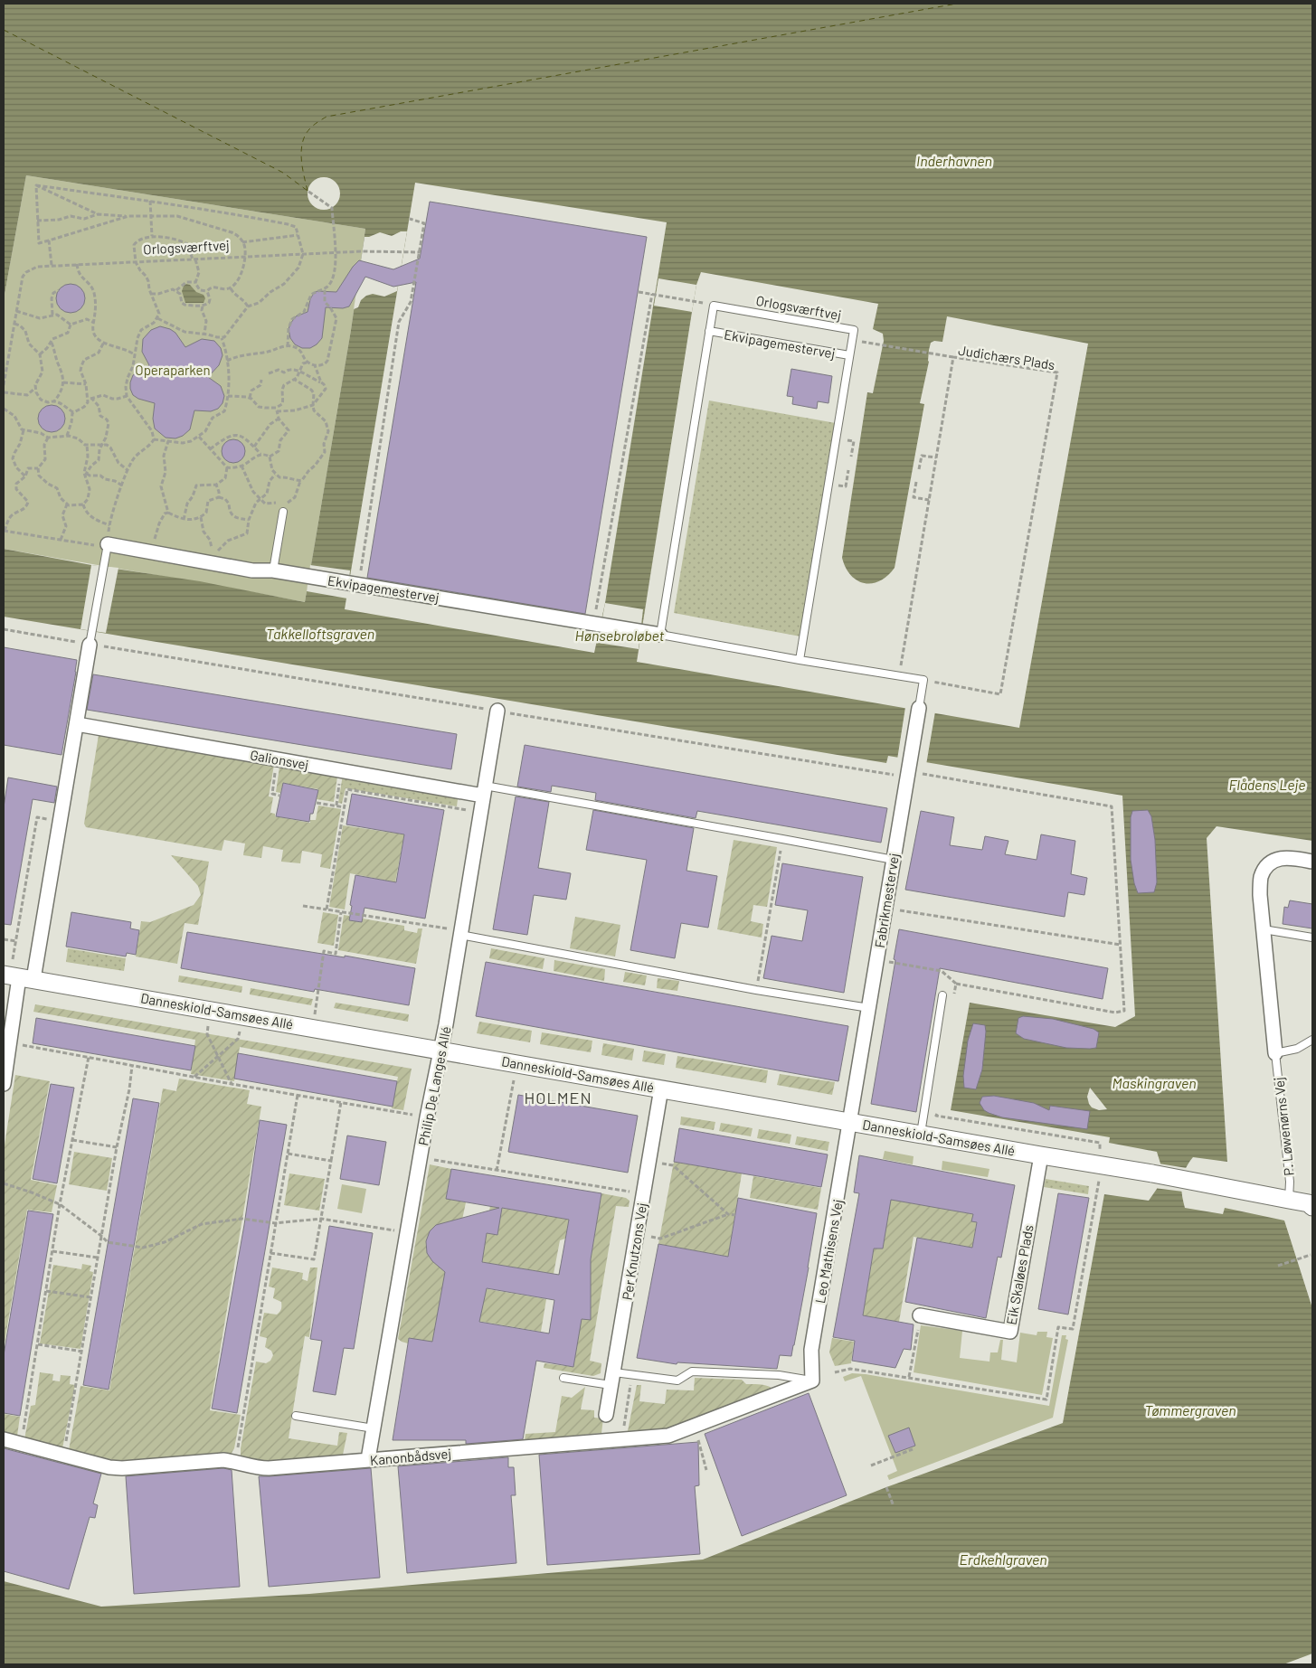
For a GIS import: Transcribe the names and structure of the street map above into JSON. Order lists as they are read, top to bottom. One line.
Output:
{"streets":{"street":["Ekvipagemestervej","Galionsvej","Fabrikmestervej","Danneskiold-Samsøes Allé","Philip De Langes Allé","P. Løwenørns Vej","Per Knutzons Vej","Leo Mathisens Vej","Eik Skaløes Plads","Kanonbådsvej"],"lane":["Orlogsværftvej"],"path":["Judichærs Plads"]},"crossings":[["Orlogsværftvej","Ekvipagemestervej"],["Ekvipagemestervej","Judichærs Plads"],["Ekvipagemestervej","Fabrikmestervej"],["Judichærs Plads","Fabrikmestervej"],["Galionsvej","Philip De Langes Allé"],["Fabrikmestervej","Danneskiold-Samsøes Allé"],["Fabrikmestervej","Leo Mathisens Vej"],["Danneskiold-Samsøes Allé","Philip De Langes Allé"],["Danneskiold-Samsøes Allé","P. Løwenørns Vej"],["Danneskiold-Samsøes Allé","Per Knutzons Vej"],["Danneskiold-Samsøes Allé","Leo Mathisens Vej"],["Danneskiold-Samsøes Allé","Eik Skaløes Plads"],["Philip De Langes Allé","Kanonbådsvej"],["Leo Mathisens Vej","Kanonbådsvej"]],"districts":["HOLMEN"],"water":["Inderhavnen","Takkelloftsgraven","Hønsebroløbet","Flådens Leje","Maskingraven","Tømmergraven","Erdkehlgraven"],"parks":["Operaparken"]}
